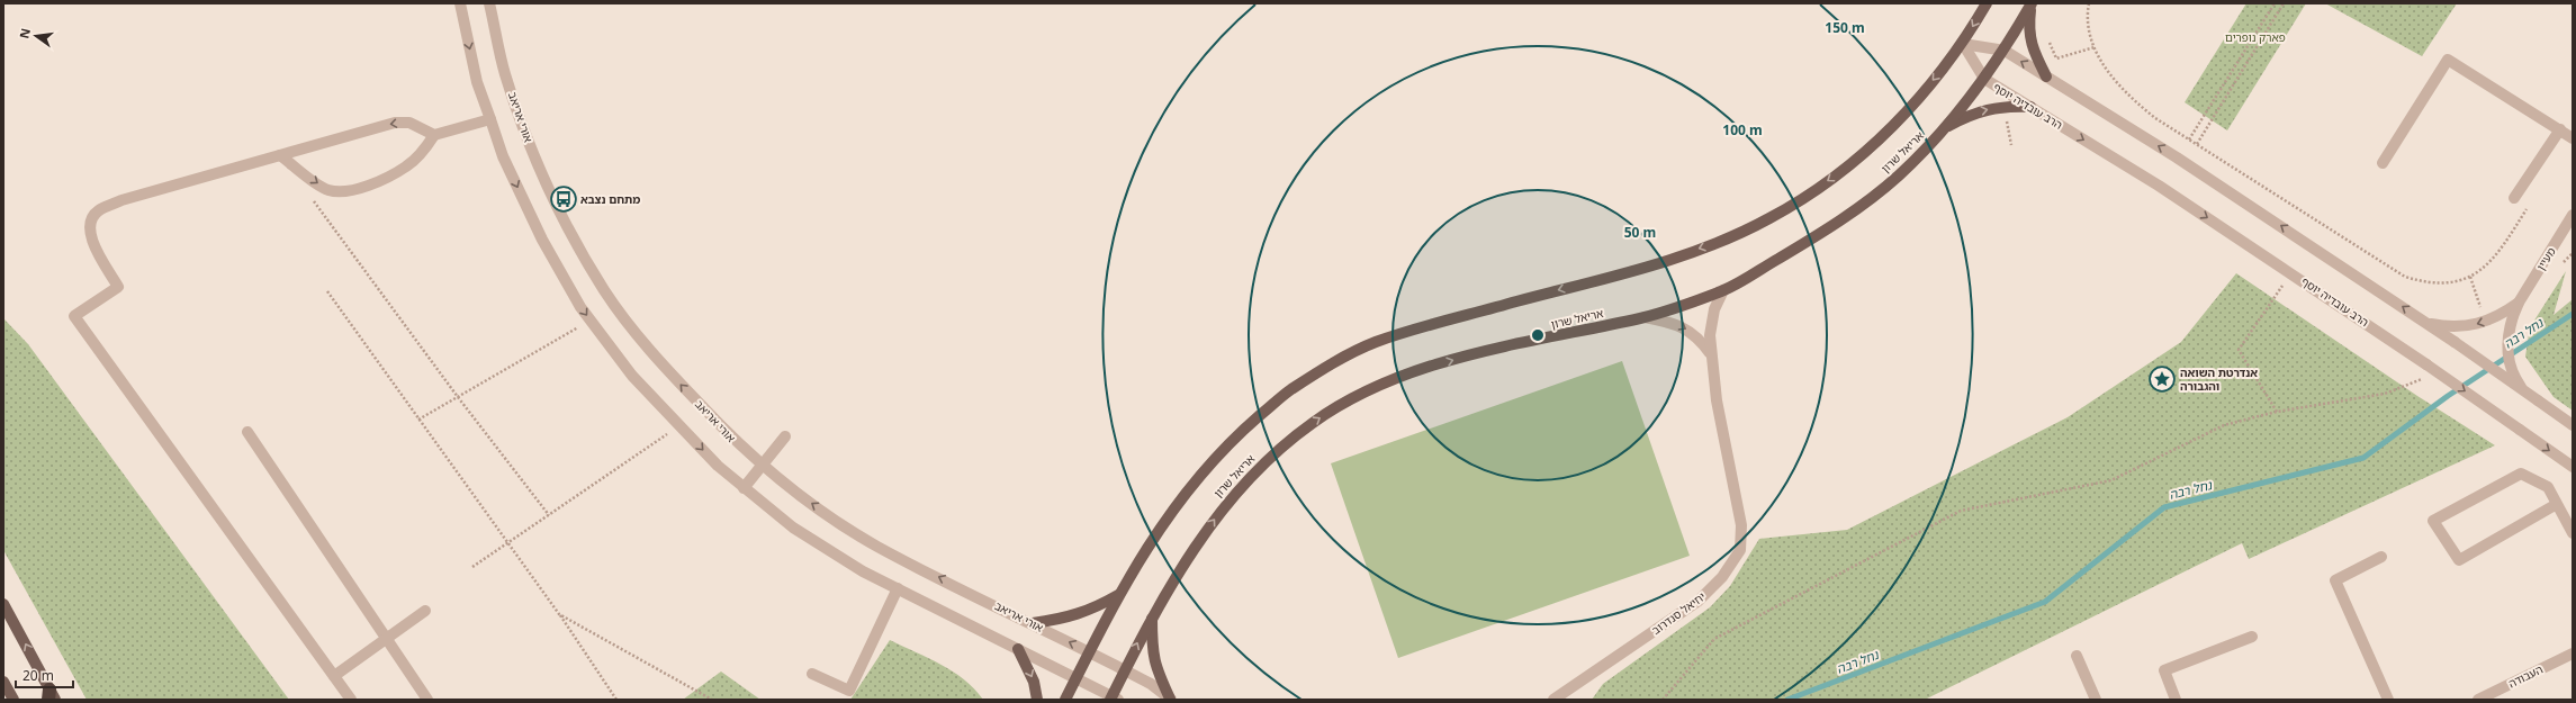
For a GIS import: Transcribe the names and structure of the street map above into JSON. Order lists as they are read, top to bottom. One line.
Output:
{"streets":{"main road":["אריאל שרון"],"street":["הרב עובדיה יוסף","אורי אריאב","מעיין","יחיאל סנדרוב","העבודה"]},"crossings":[["הרב עובדיה יוסף","אריאל שרון"],["אורי אריאב","אריאל שרון"],["אריאל שרון","יחיאל סנדרוב"]],"water":["נחל רבה"],"parks":["פארק נופרים"],"places":{"bus stop":["מתחם נצבא"],"place":["אנדרטת השואה והגבורה"]},"scale_bar":"20 m","north":"left","rings":["150 m","100 m","50 m"]}
